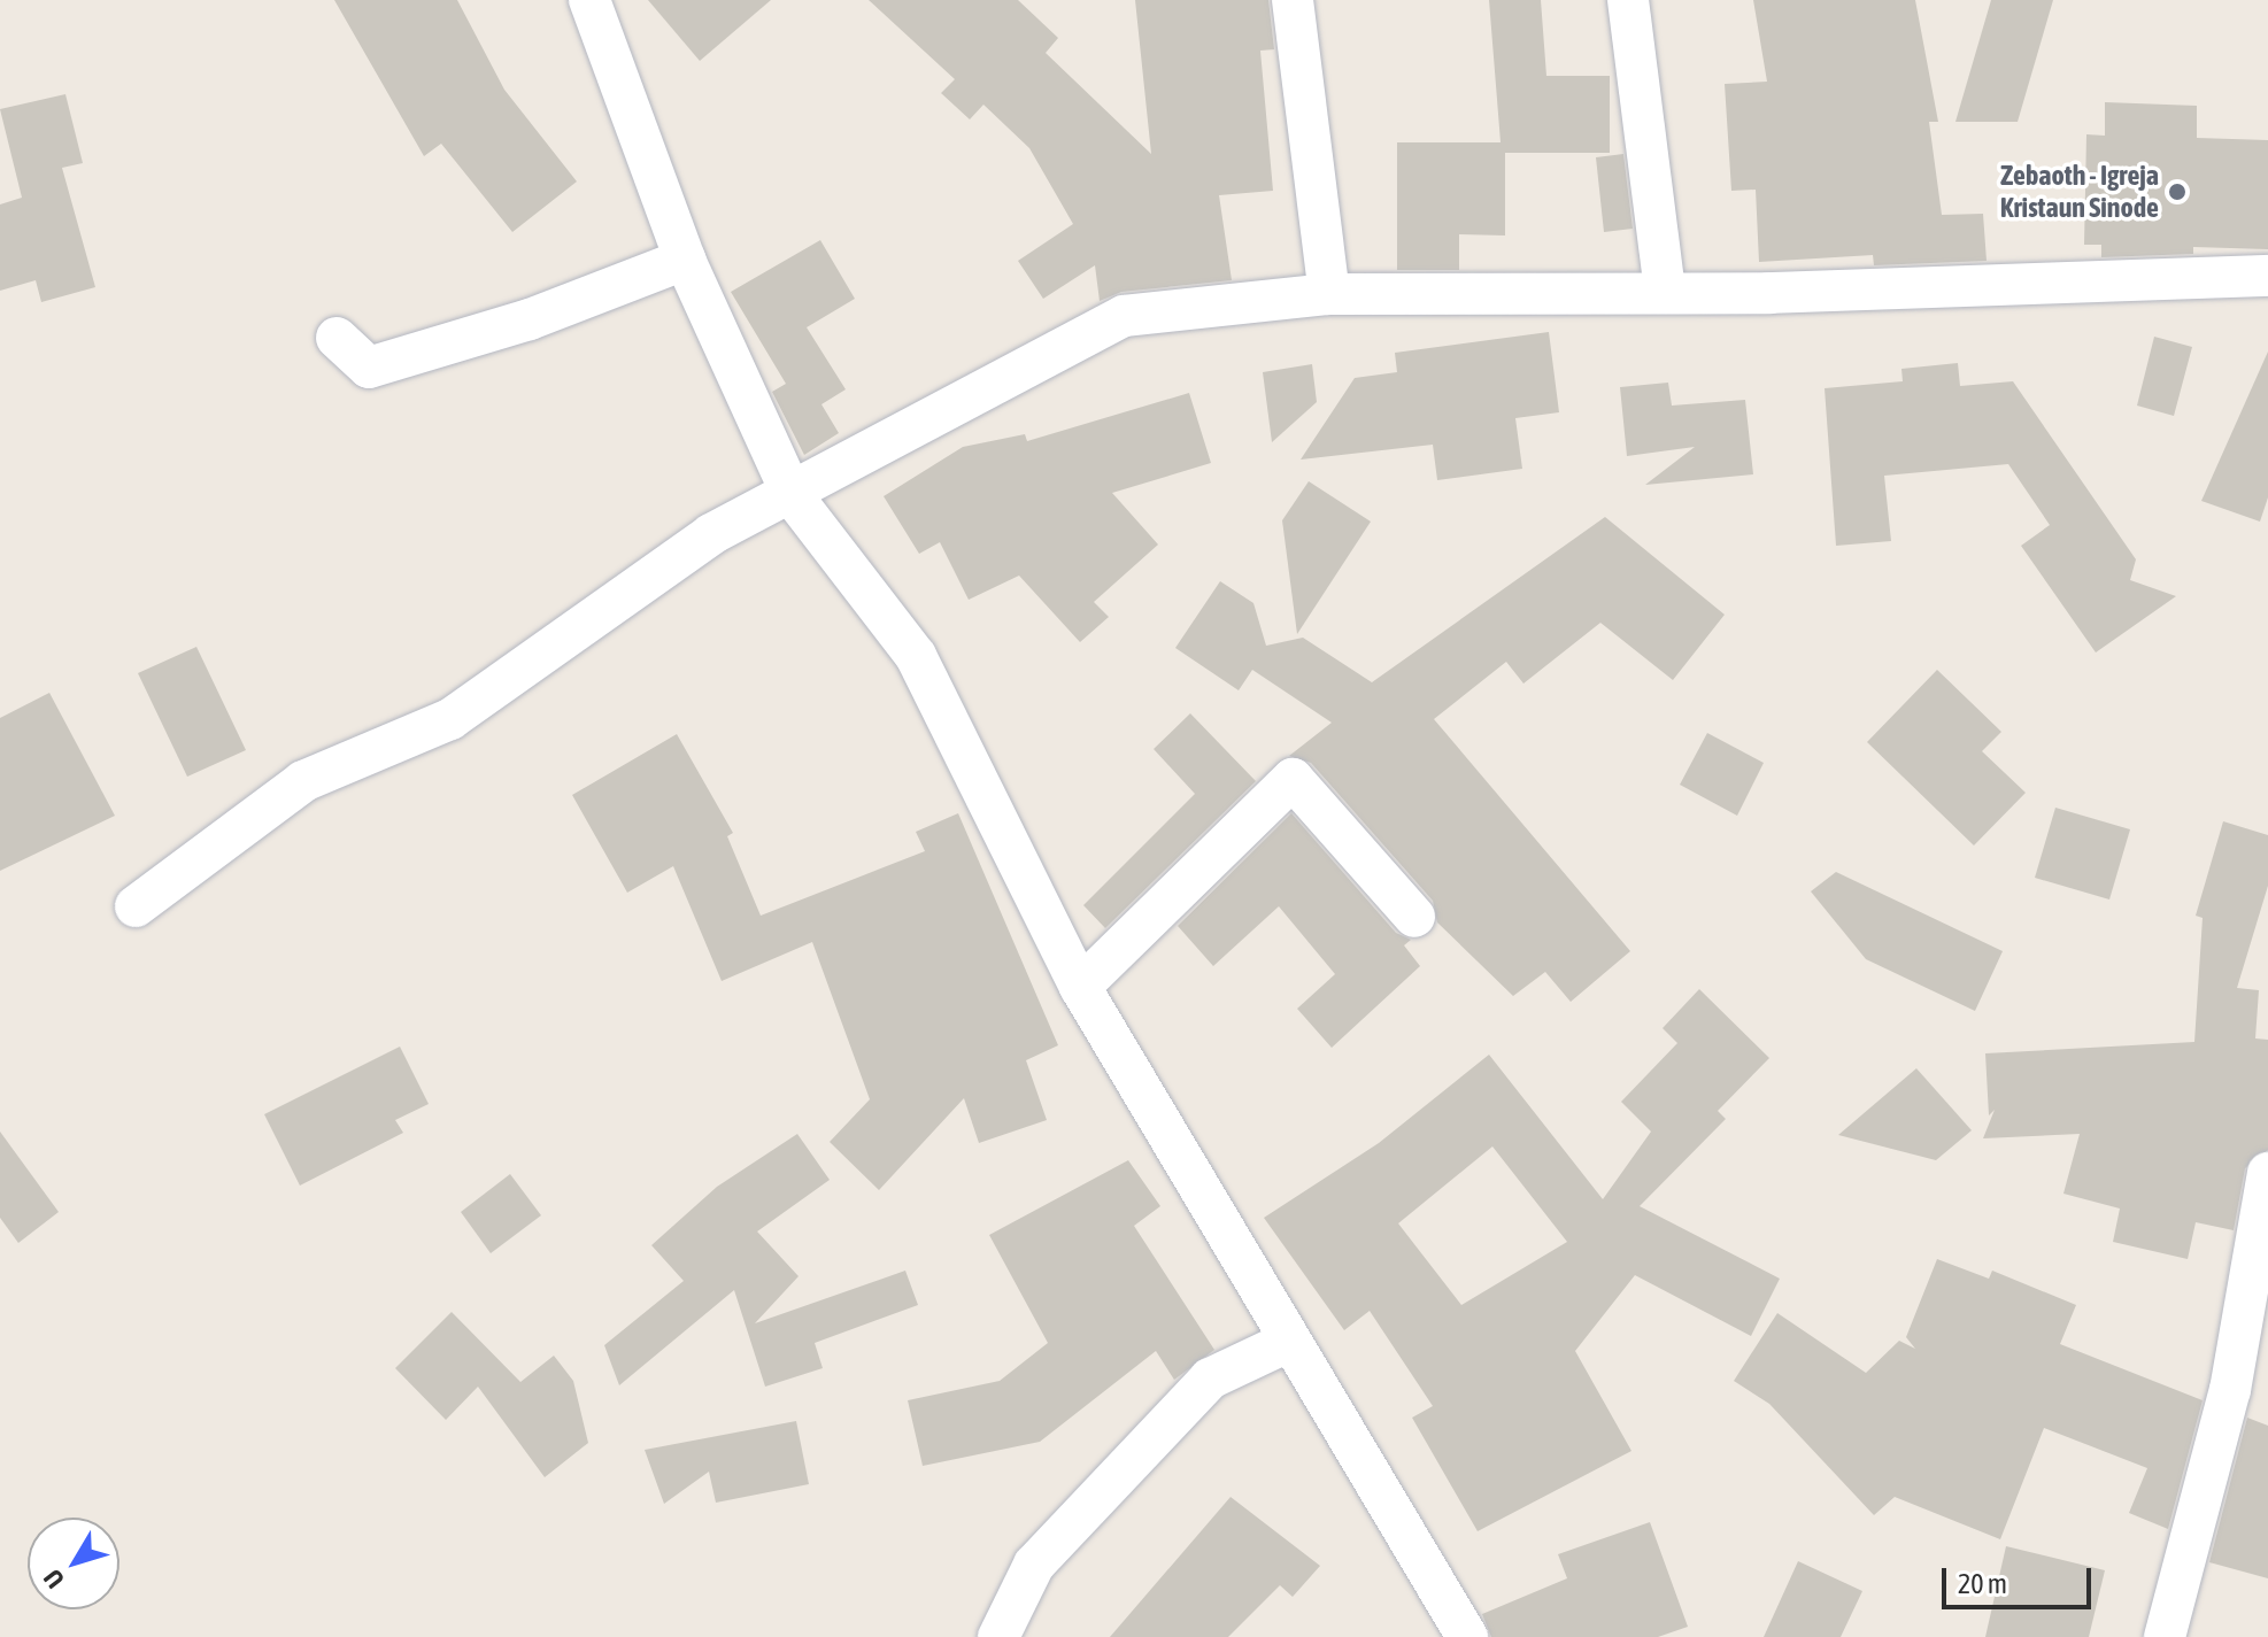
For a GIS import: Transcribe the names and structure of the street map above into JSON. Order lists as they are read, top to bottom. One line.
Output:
{"places":["Zebaoth - Igreja Kristaun Sinode"],"scale_bar":"20 m","north":"bottom left"}
